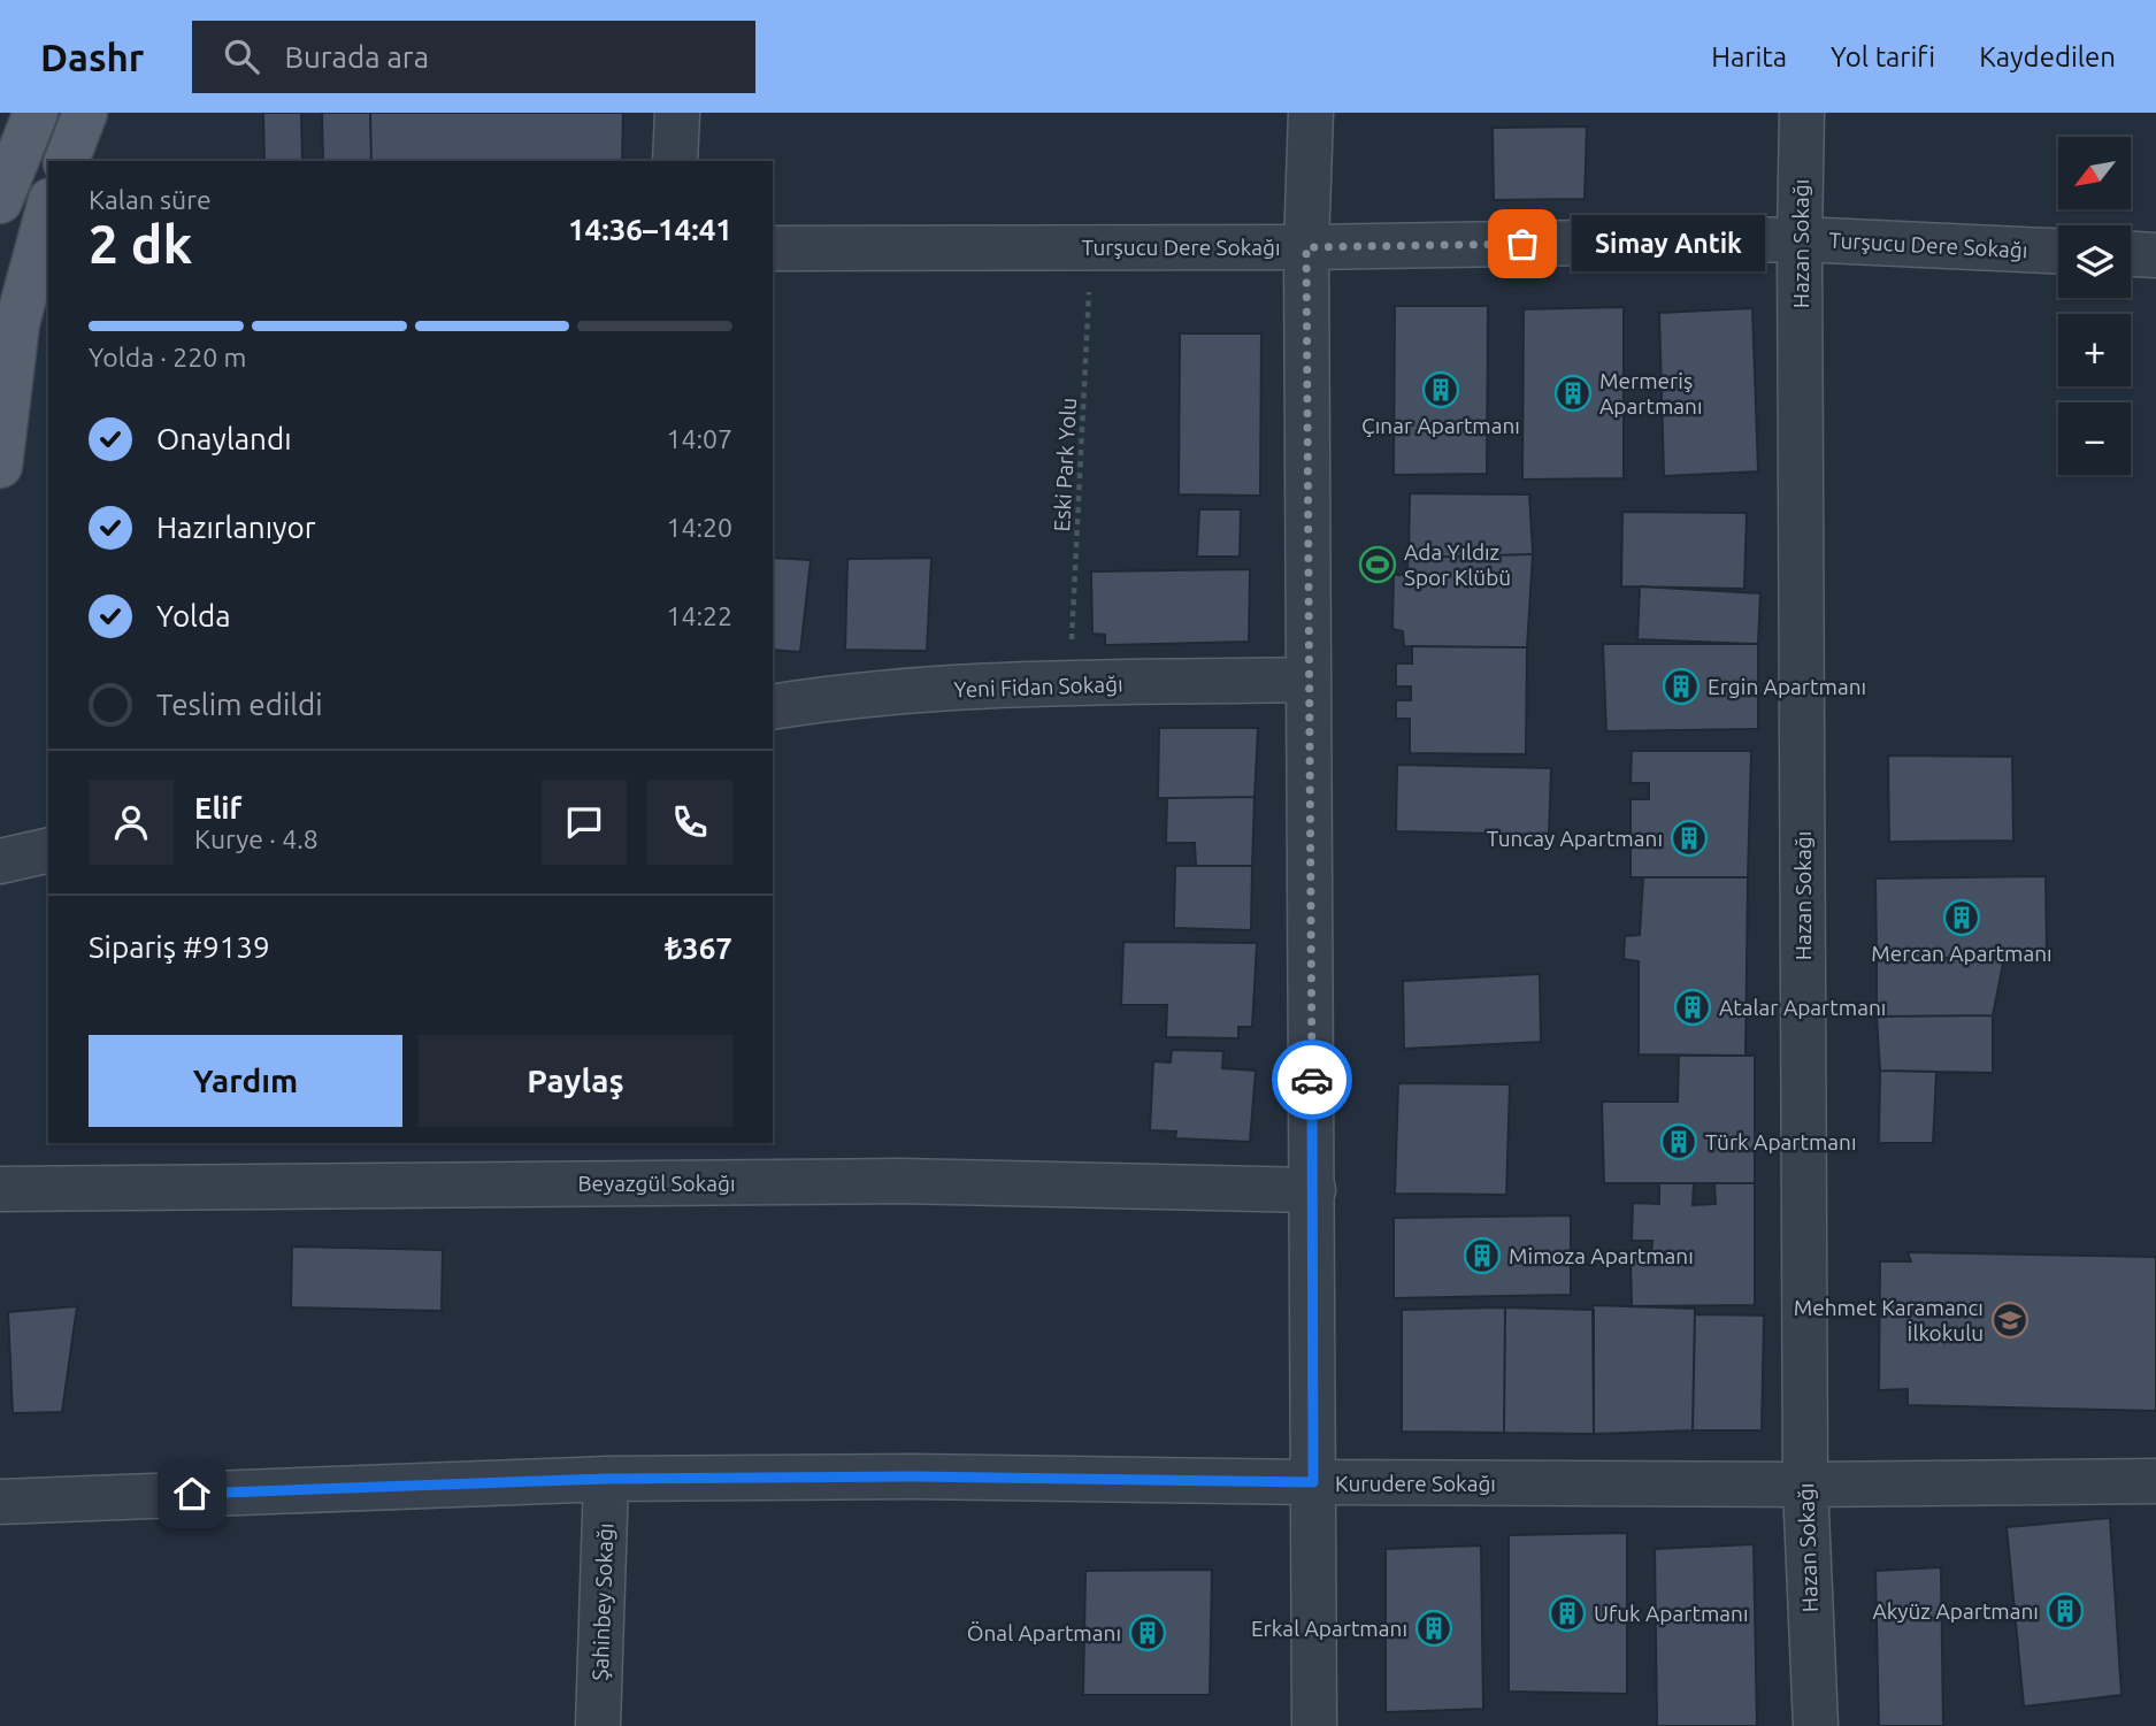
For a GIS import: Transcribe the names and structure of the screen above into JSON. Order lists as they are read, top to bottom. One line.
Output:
{"streets":{"street":["Hazan Sokağı","Turşucu Dere Sokağı","Yeni Fidan Sokağı","Beyazgül Sokağı","Kurudere Sokağı","Şahinbey Sokağı"],"path":["Eski Park Yolu"]},"crossings":[["Hazan Sokağı","Turşucu Dere Sokağı"],["Hazan Sokağı","Kurudere Sokağı"],["Turşucu Dere Sokağı","Eski Park Yolu"],["Eski Park Yolu","Yeni Fidan Sokağı"],["Kurudere Sokağı","Şahinbey Sokağı"]],"places":{"other":["Simay Antik"],"building":["Çınar Apartmanı","Mermeriş Apartmanı","Ergin Apartmanı","Tuncay Apartmanı","Mercan Apartmanı","Atalar Apartmanı","Türk Apartmanı","Mimoza Apartmanı","Akyüz Apartmanı","Ufuk Apartmanı","Erkal Apartmanı","Önal Apartmanı"],"sports":["Ada Yıldız Spor Klübü"],"school or university":["Mehmet Karamancı İlkokulu"]},"north":"bottom left","page":{"header":"Dashr","search":"Burada ara","nav":["Harita","Yol tarifi","Kaydedilen"],"map_buttons":["+","−"],"heading":["2 dk","Kalan süre","14:36–14:41"],"panel":["Elif","Kurye · 4.8","Sipariş #9139","₺367"],"bubble":"Simay Antik","bar":"Yolda · 220 m","list":[["Onaylandı","14:07"],["Hazırlanıyor","14:20"],["Yolda","14:22"],"Teslim edildi"],"buttons":["Yardım","Paylaş"]}}
